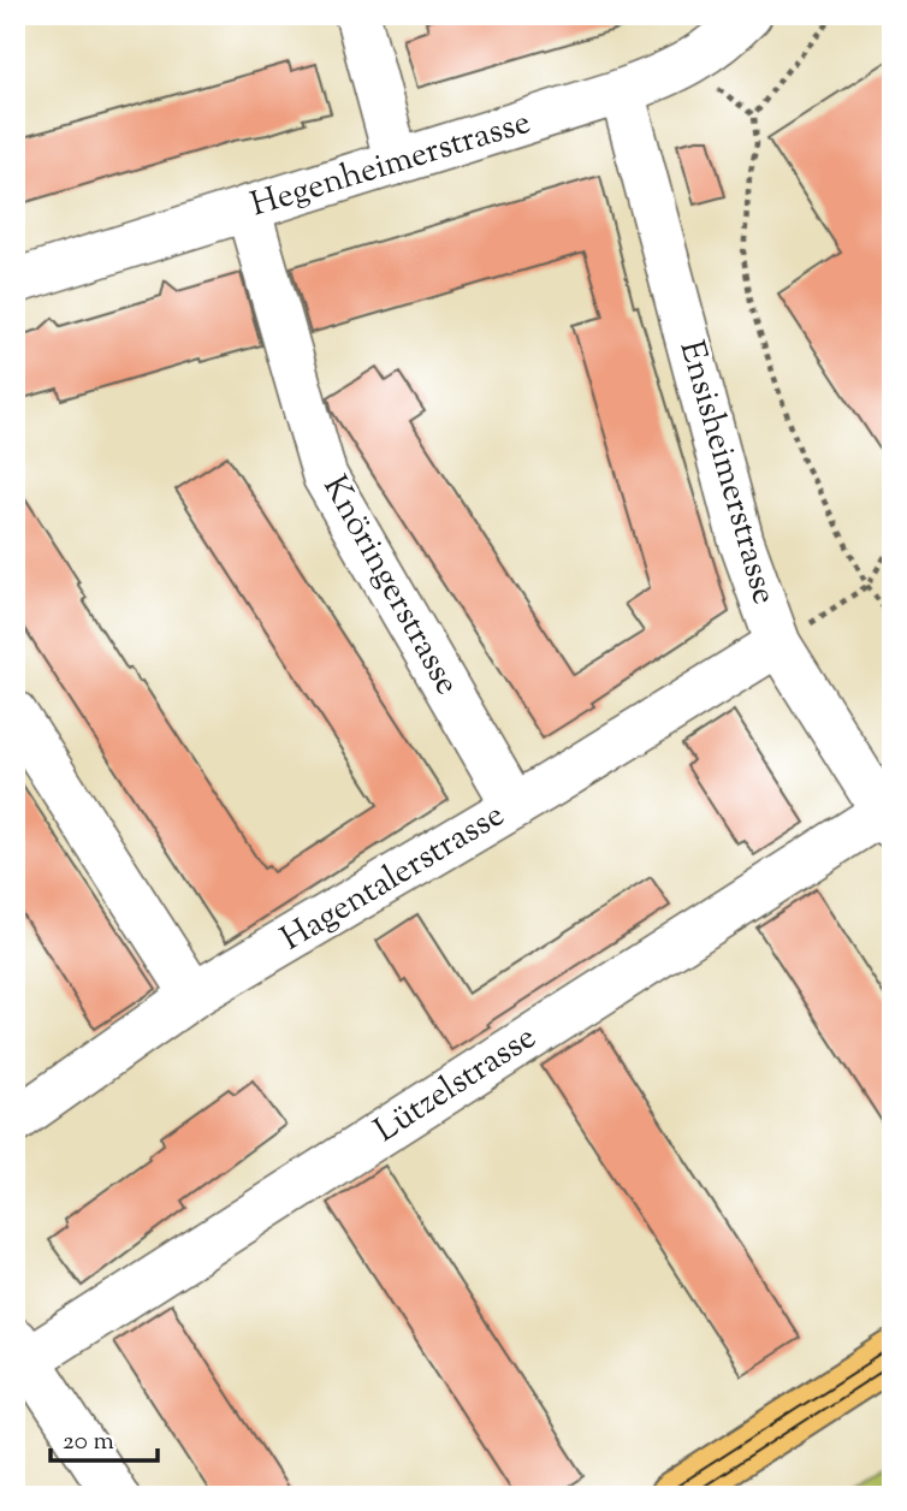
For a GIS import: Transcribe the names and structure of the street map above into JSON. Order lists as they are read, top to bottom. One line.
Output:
{"streets":{"street":["Hegenheimerstrasse","Ensisheimerstrasse","Knöringerstrasse","Hagentalerstrasse","Lützelstrasse"]},"crossings":[["Hegenheimerstrasse","Ensisheimerstrasse"],["Hegenheimerstrasse","Knöringerstrasse"],["Ensisheimerstrasse","Hagentalerstrasse"],["Ensisheimerstrasse","Lützelstrasse"],["Knöringerstrasse","Hagentalerstrasse"]],"scale_bar":"20 m"}
